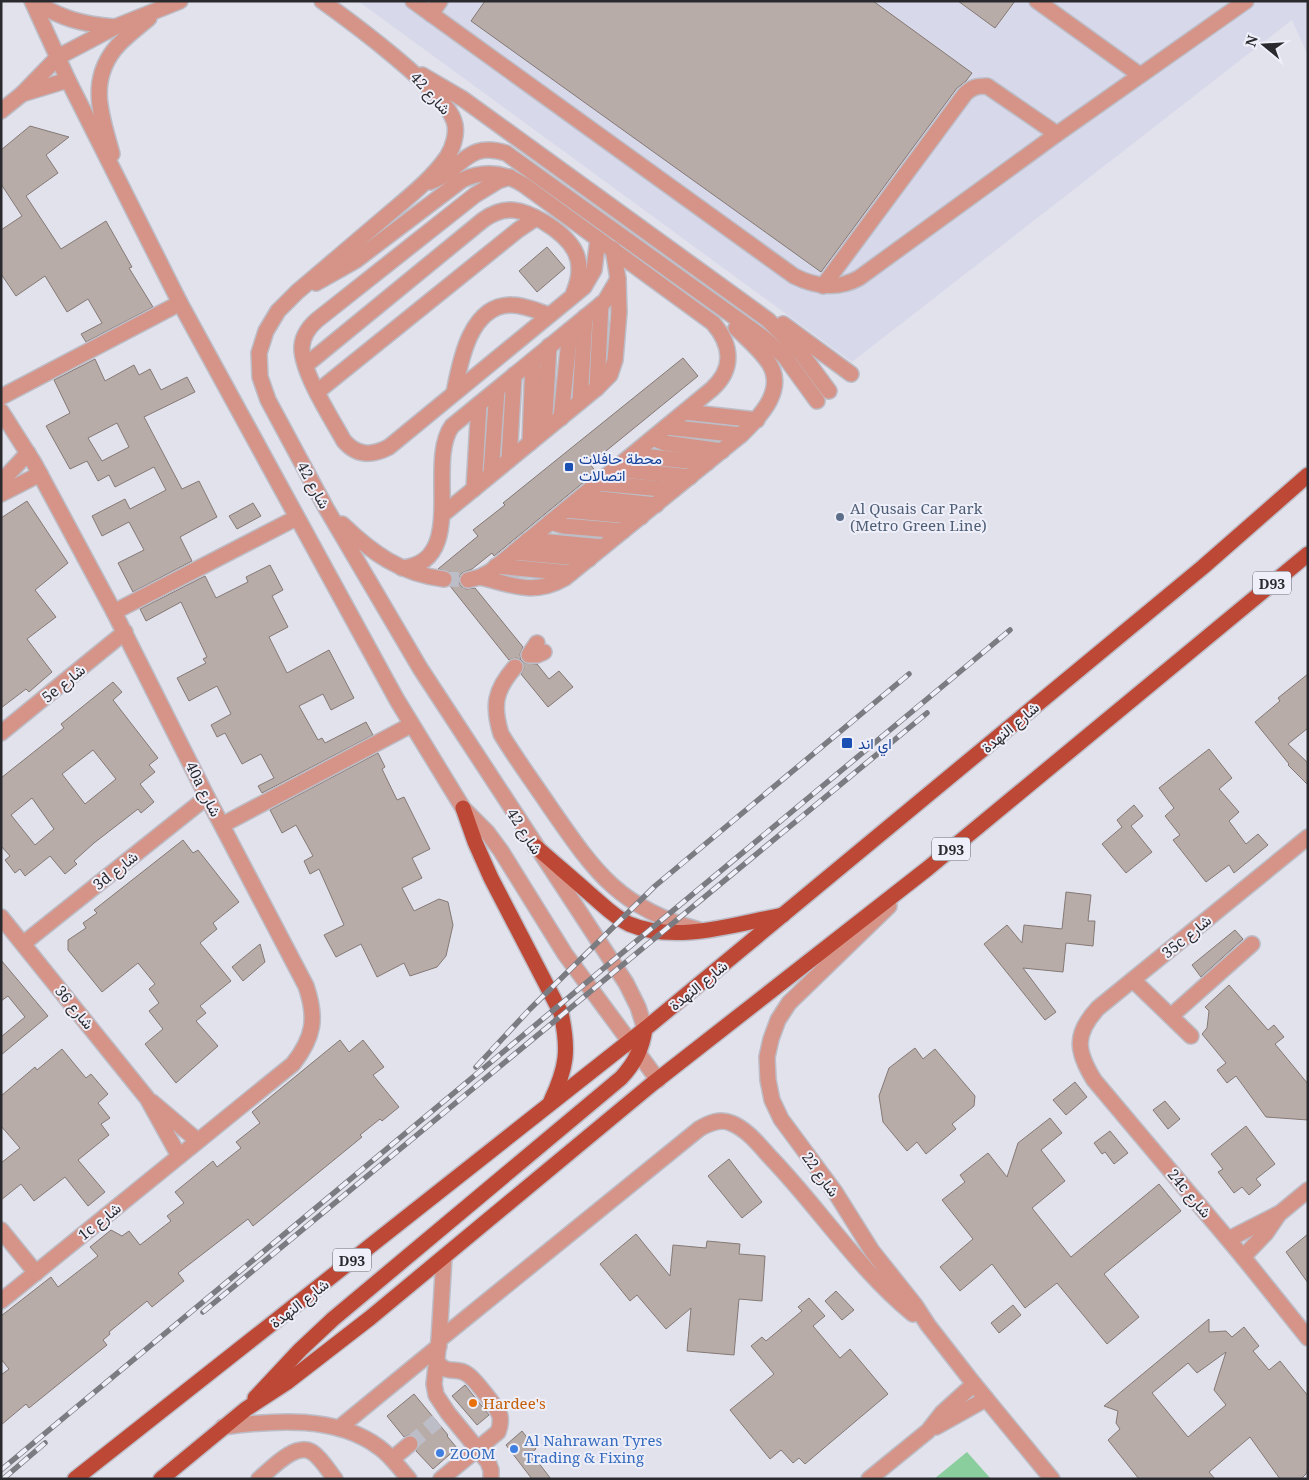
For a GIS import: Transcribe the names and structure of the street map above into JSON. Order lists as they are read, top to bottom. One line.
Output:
{"streets":{"main road":["D93","شارع النهدة"],"street":["شارع 42","5e شارع","40a شارع","3d شارع","35c شارع","شارع 36","شارع 22","24c شارع","1c شارع"]},"crossings":[["شارع 42","D93"],["شارع 42","شارع النهدة"],["D93","شارع 22"],["5e شارع","40a شارع"],["40a شارع","3d شارع"],["40a شارع","شارع 36"],["40a شارع","1c شارع"],["3d شارع","شارع 36"],["35c شارع","24c شارع"],["شارع 36","1c شارع"]],"places":{"transit":["محطة حافلات اتصالات","اي اند"],"other":["Al Qusais Car Park (Metro Green Line)","Hardee's","Al Nahrawan Tyres Trading & Fixing","ZOOM"]},"north":"left"}
